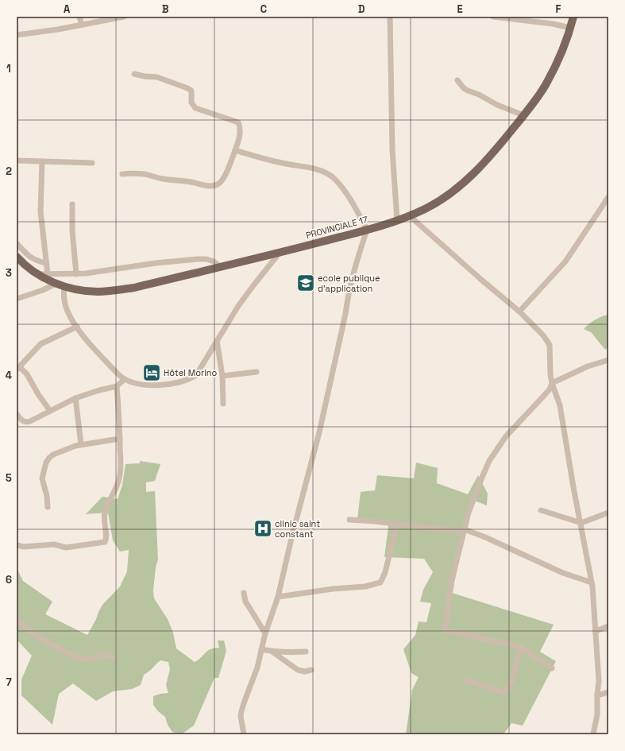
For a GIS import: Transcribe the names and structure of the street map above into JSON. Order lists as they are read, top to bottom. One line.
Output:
{"streets":{"main road":["PROVINCIALE 17"]},"places":{"school or university":["ecole publique d'application"],"hotel":["Hôtel Morino"],"hospital":["clinic saint constant"]},"grid":{"columns":["A","B","C","D","E","F"],"rows":["1","2","3","4","5","6","7"]}}
